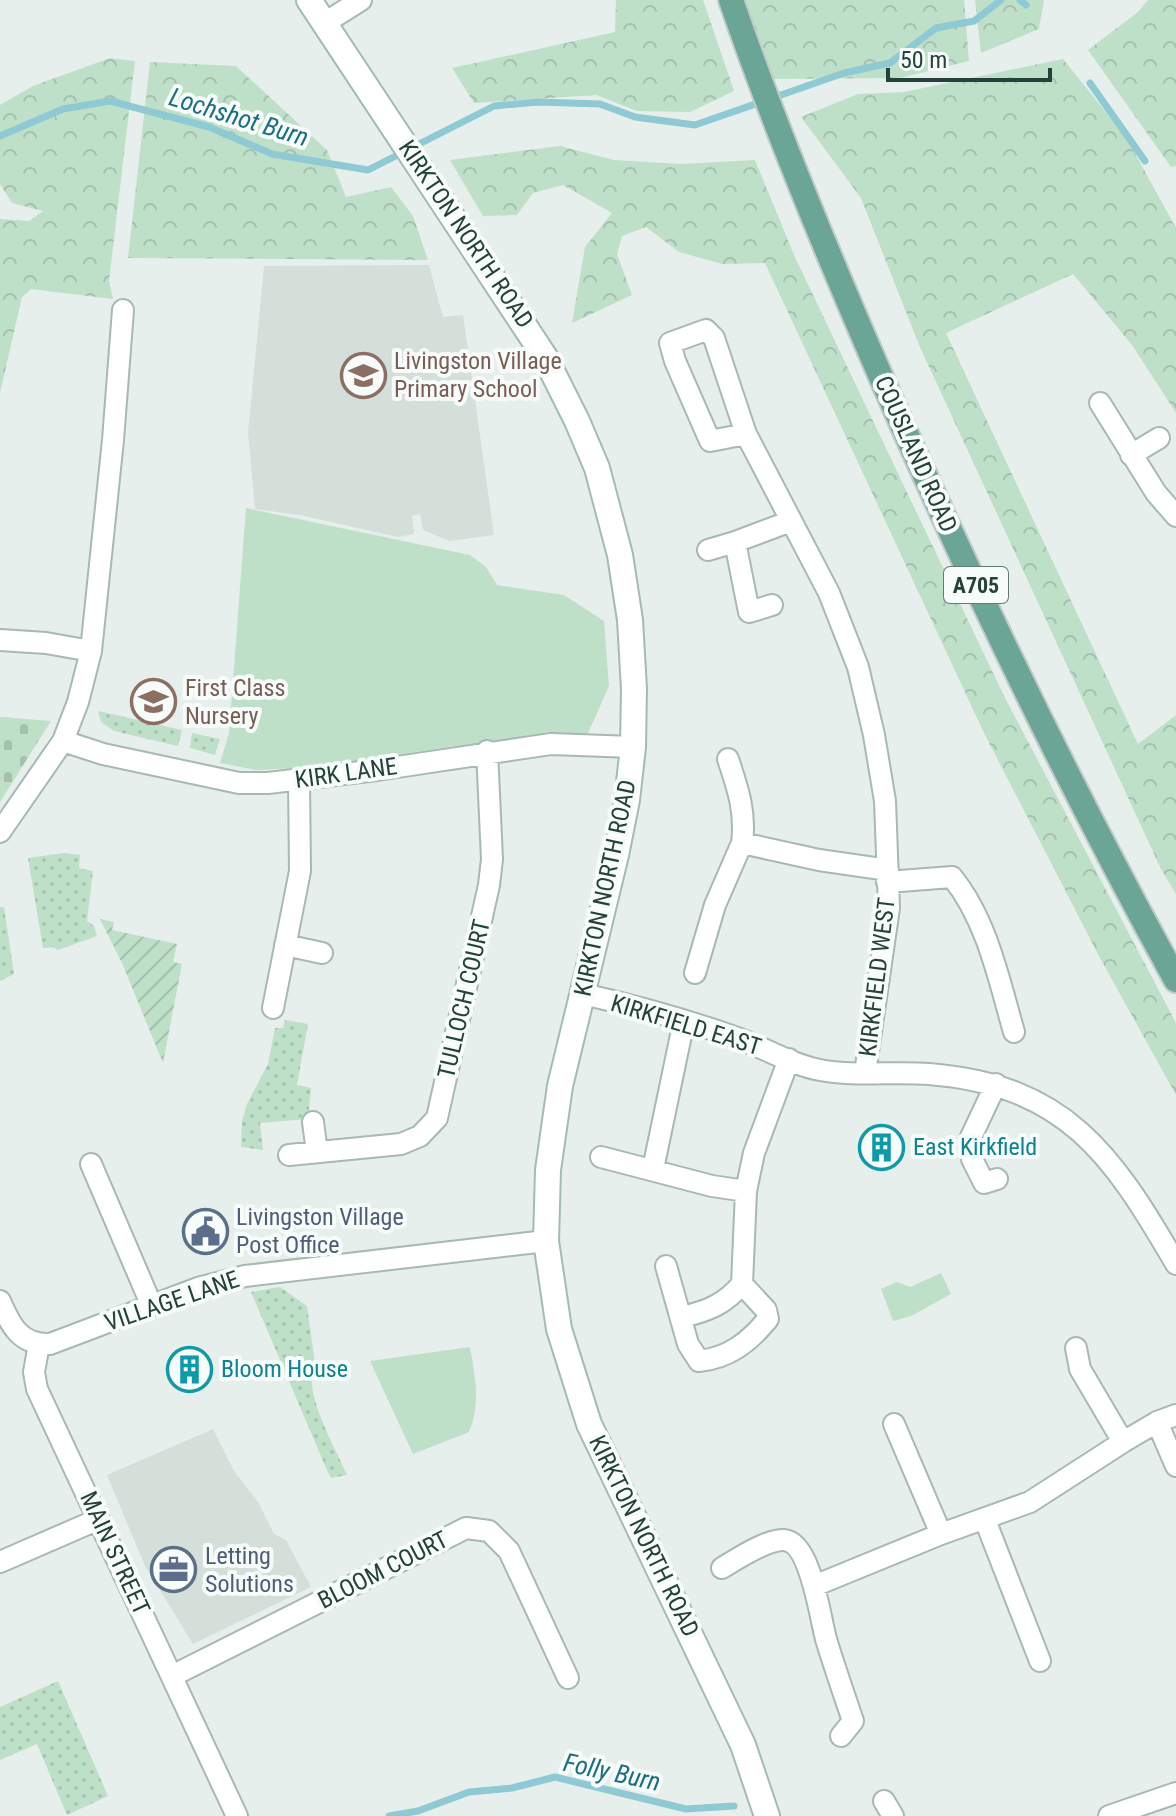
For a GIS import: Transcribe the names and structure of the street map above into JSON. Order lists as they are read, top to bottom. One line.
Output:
{"streets":{"main road":["KIRKTON NORTH ROAD","COUSLAND ROAD","A705"],"street":["KIRK LANE","KIRKFIELD WEST","TULLOCH COURT","KIRKFIELD EAST","VILLAGE LANE","MAIN STREET","BLOOM COURT"]},"crossings":[["KIRKTON NORTH ROAD","KIRK LANE"],["KIRKTON NORTH ROAD","KIRKFIELD EAST"],["KIRKTON NORTH ROAD","VILLAGE LANE"],["KIRK LANE","TULLOCH COURT"],["KIRKFIELD WEST","KIRKFIELD EAST"],["VILLAGE LANE","MAIN STREET"],["MAIN STREET","BLOOM COURT"]],"water":["Lochshot Burn","Folly Burn"],"places":{"school or university":["Livingston Village Primary School","First Class Nursery"],"building":["East Kirkfield","Bloom House"],"public building":["Livingston Village Post Office"],"office":["Letting Solutions"]},"scale_bar":"50 m"}
